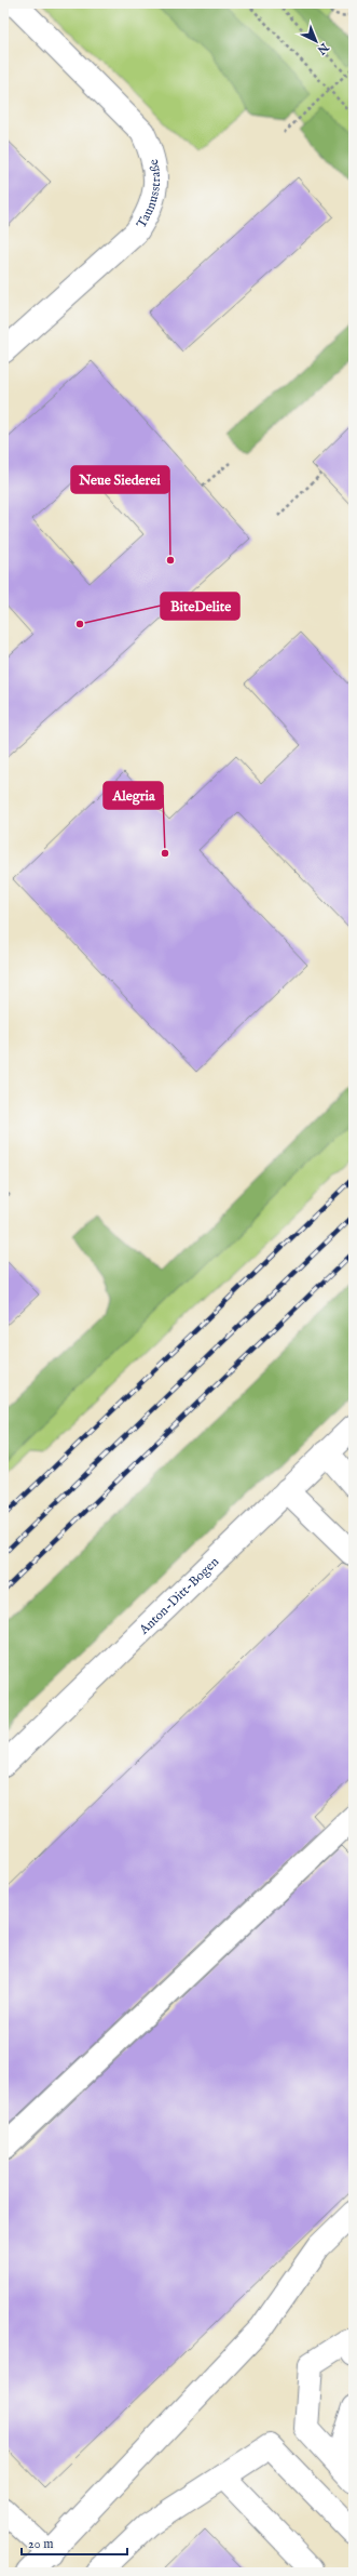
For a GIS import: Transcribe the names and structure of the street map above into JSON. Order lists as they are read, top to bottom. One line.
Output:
{"streets":{"street":["Taunusstraße","Anton-Ditt-Bogen"]},"places":["Neue Siederei","BiteDelite","Alegria"],"scale_bar":"20 m","north":"bottom right"}
